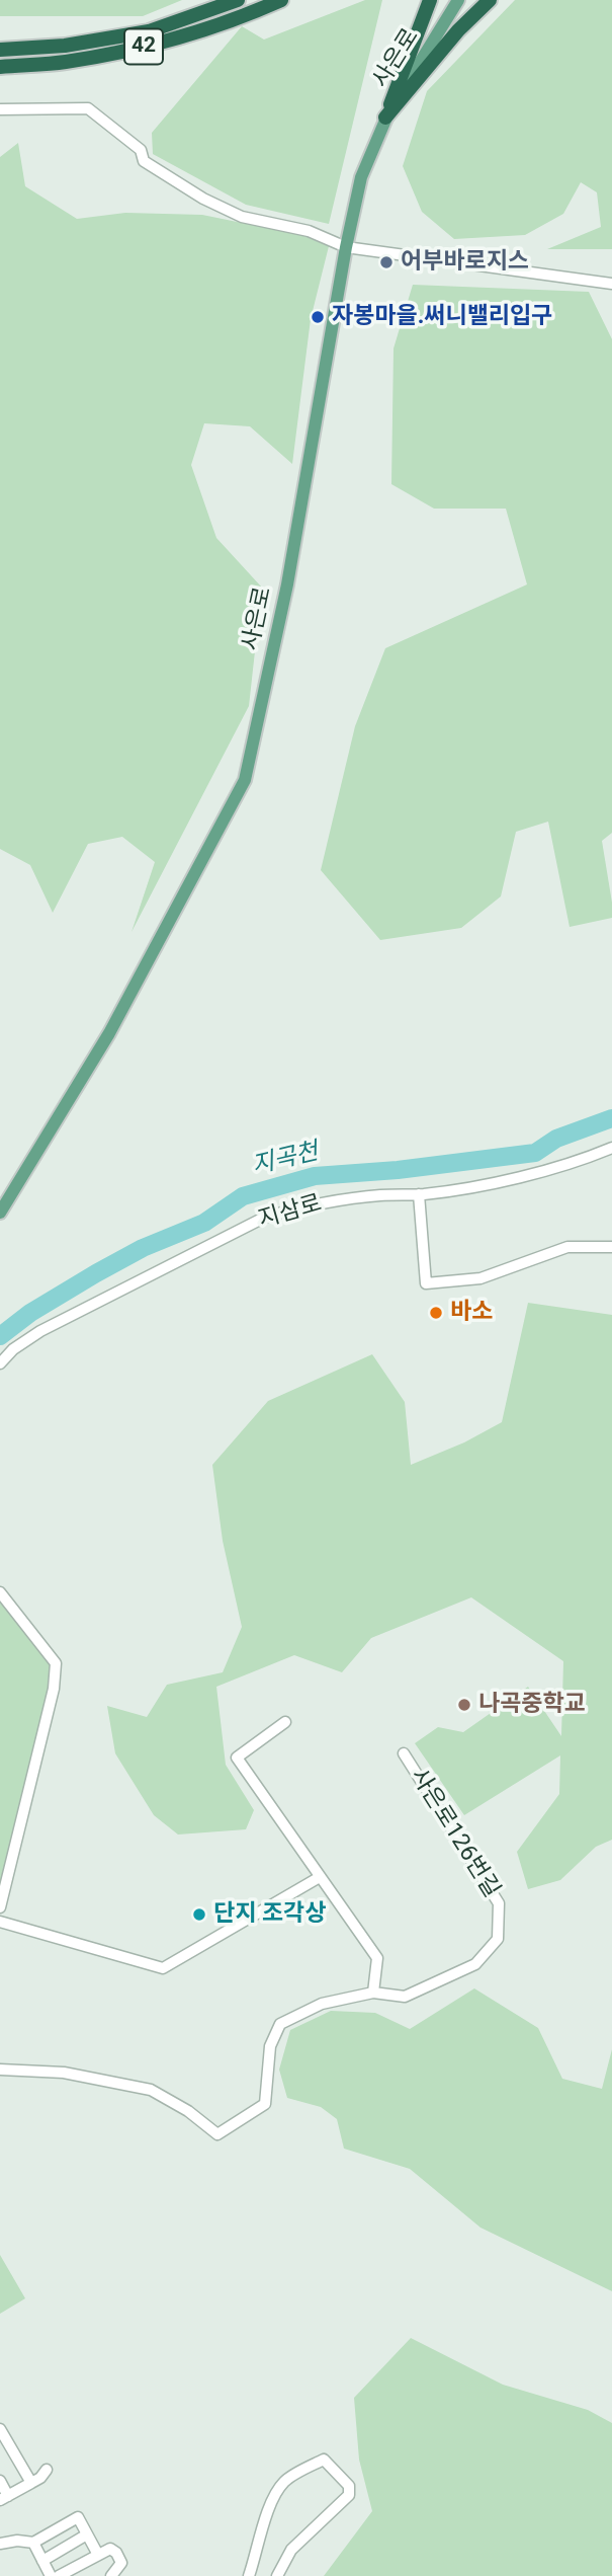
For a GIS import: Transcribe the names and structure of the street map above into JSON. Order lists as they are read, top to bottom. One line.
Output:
{"streets":{"highway":["42"],"main road":["사은로"],"street":["지삼로","사은로126번길"]},"water":["지곡천"],"places":["어부바로지스","자봉마을.써니밸리입구","바소","나곡중학교","단지 조각상"]}
